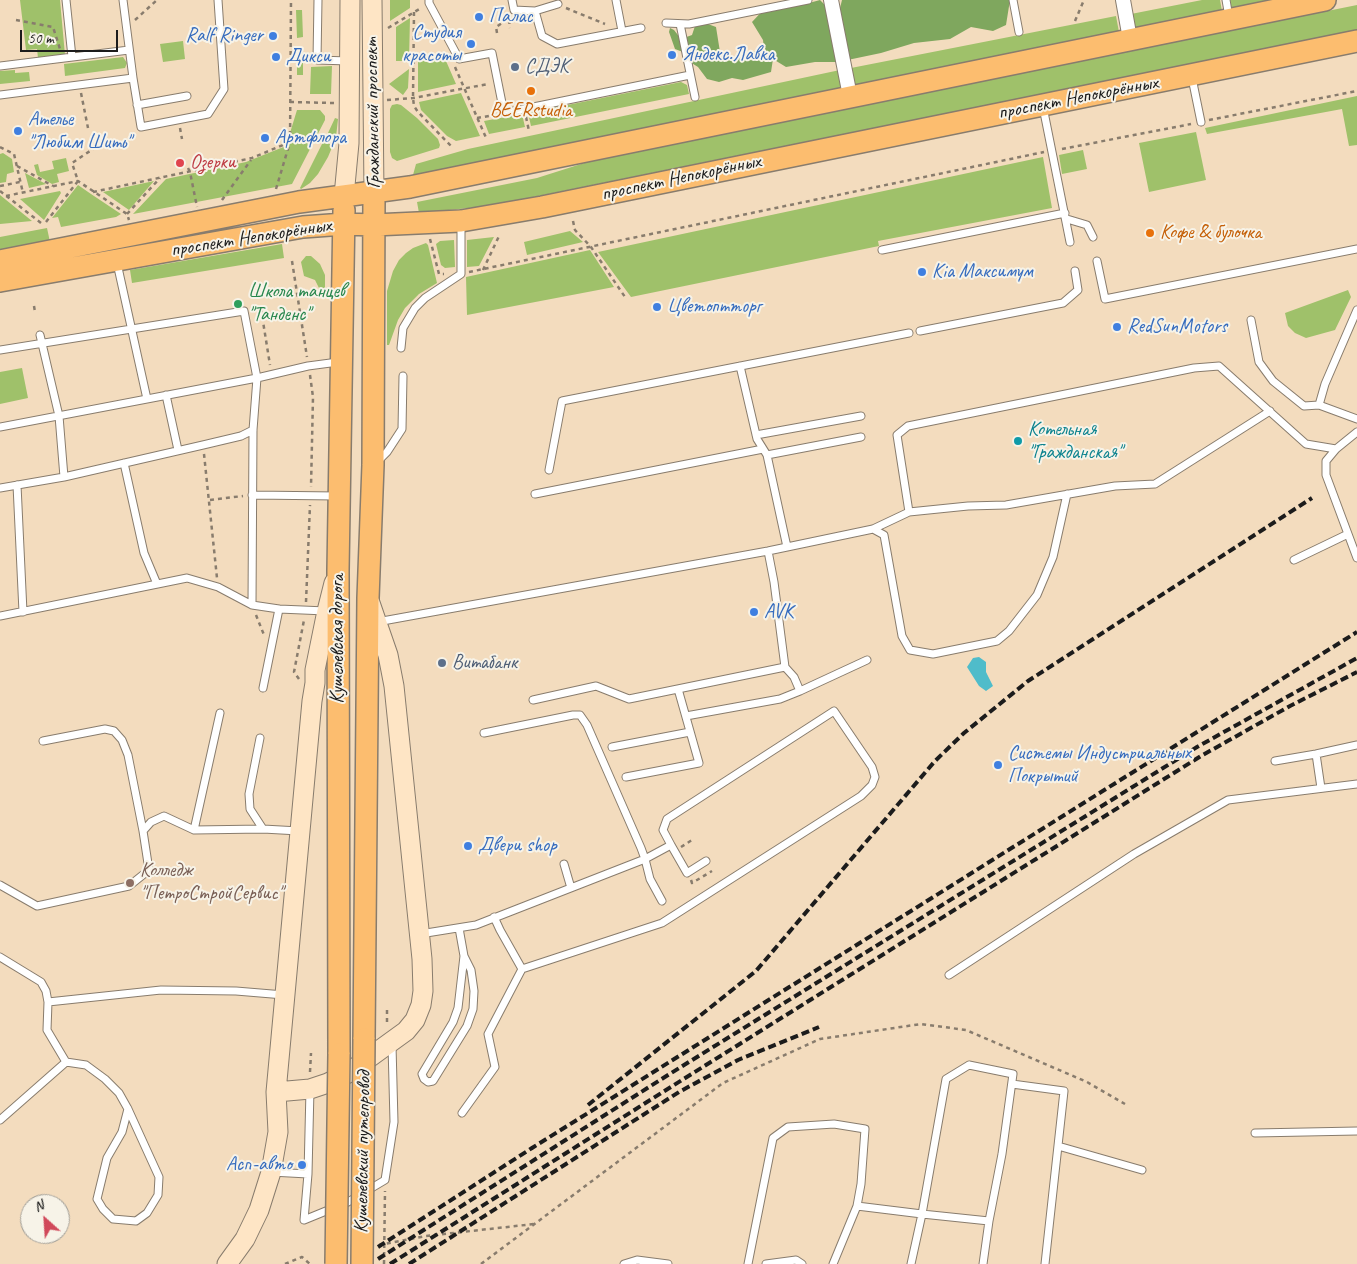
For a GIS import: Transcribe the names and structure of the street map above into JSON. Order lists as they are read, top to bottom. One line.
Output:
{"streets":{"main road":["проспект Непокорённых","Гражданский проспект","Кушелевская дорога","Кушелевский путепровод"]},"crossings":[["проспект Непокорённых","Гражданский проспект"],["проспект Непокорённых","Кушелевская дорога"],["Гражданский проспект","Кушелевская дорога"],["Кушелевская дорога","Кушелевский путепровод"]],"places":["Палас","Ralf Ringer","Студия красоты","Яндекс.Лавка","Дикси","СДЭК","BEERstudia","Ателье \"Любим Шить\"","Артфлора","Озерки","Кофе & булочка","Kia Максимум","Школа танцев \"Танденс\"","Цветоптторг","RedSunMotors","Котельная \"Гражданская\"","AVK","Витабанк","Системы Индустриальных Покрытий","Двери shop","Колледж \"ПетроСтройСервис\"","Асп-авто"],"scale_bar":"50 m","north":"top left"}
